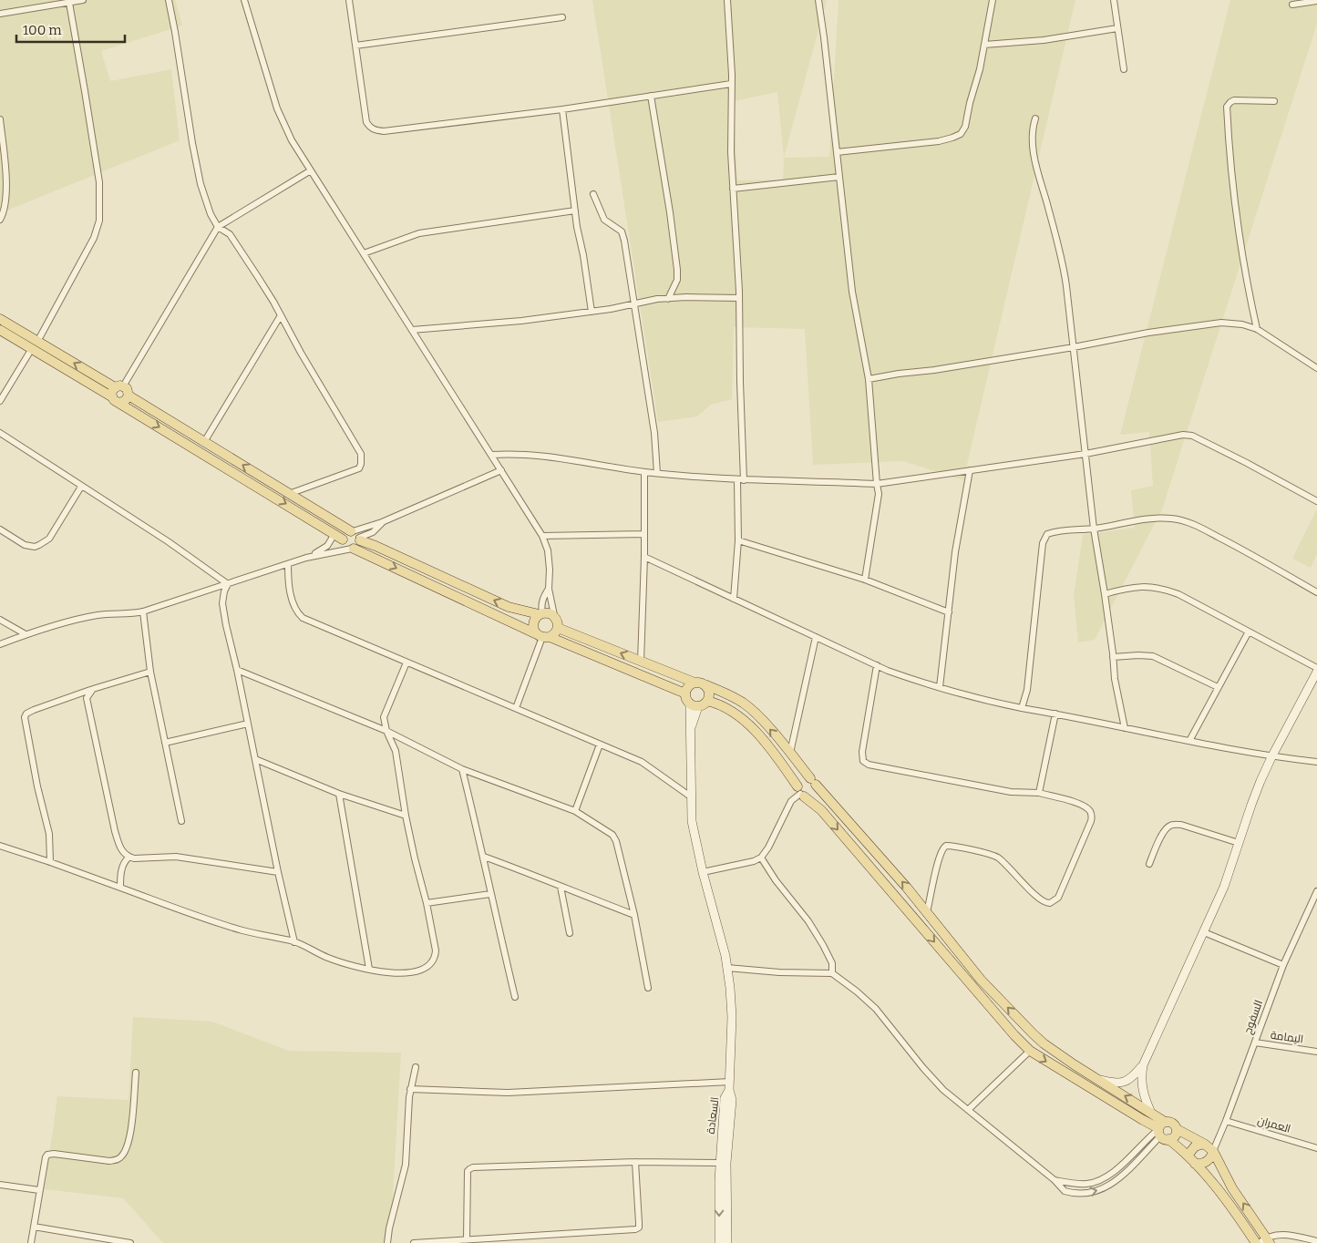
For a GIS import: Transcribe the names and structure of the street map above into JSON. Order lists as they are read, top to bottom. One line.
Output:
{"streets":{"street":["السفوح","اليمامة","السعادة","العمران"]},"crossings":[["السفوح","اليمامة"],["السفوح","العمران"]],"scale_bar":"100 m"}
